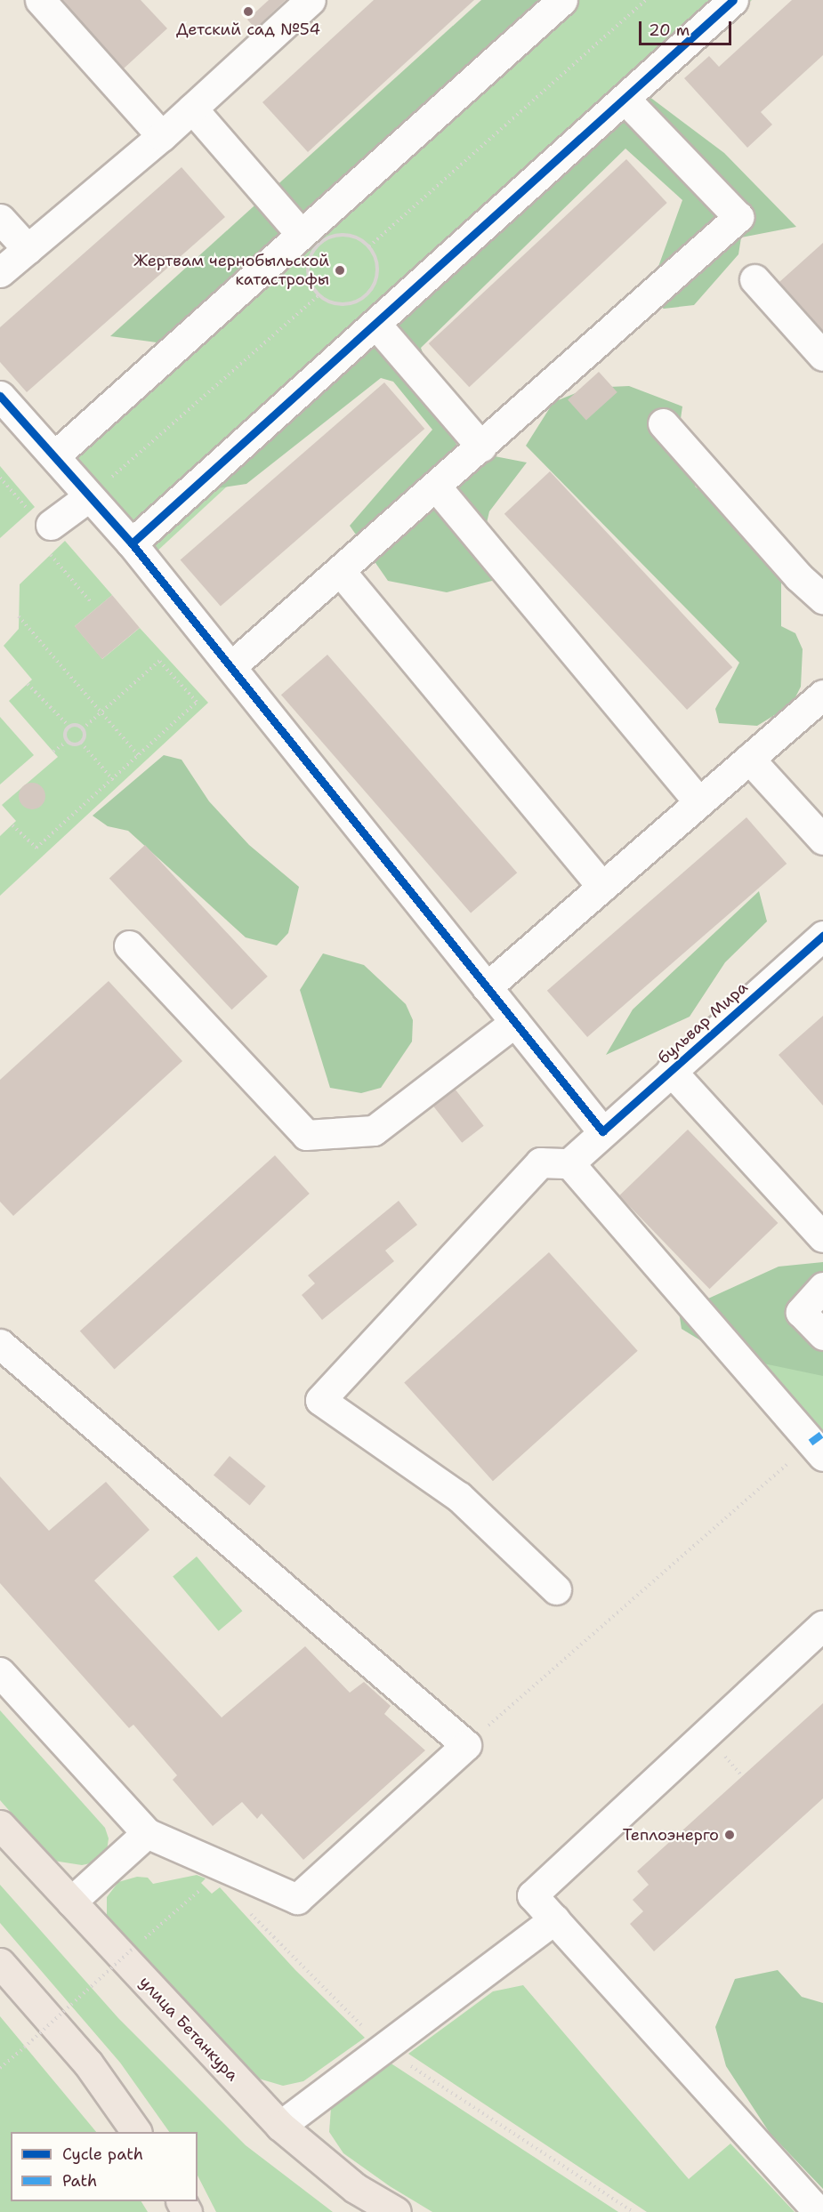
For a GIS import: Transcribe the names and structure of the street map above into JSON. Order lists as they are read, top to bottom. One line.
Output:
{"streets":{"main road":["улица Бетанкура"],"street":["бульвар Мира"]},"places":["Детский сад №54","Жертвам чернобыльской катастрофы","Теплоэнерго"],"legend":["Cycle path","Path"],"scale_bar":"20 m"}
